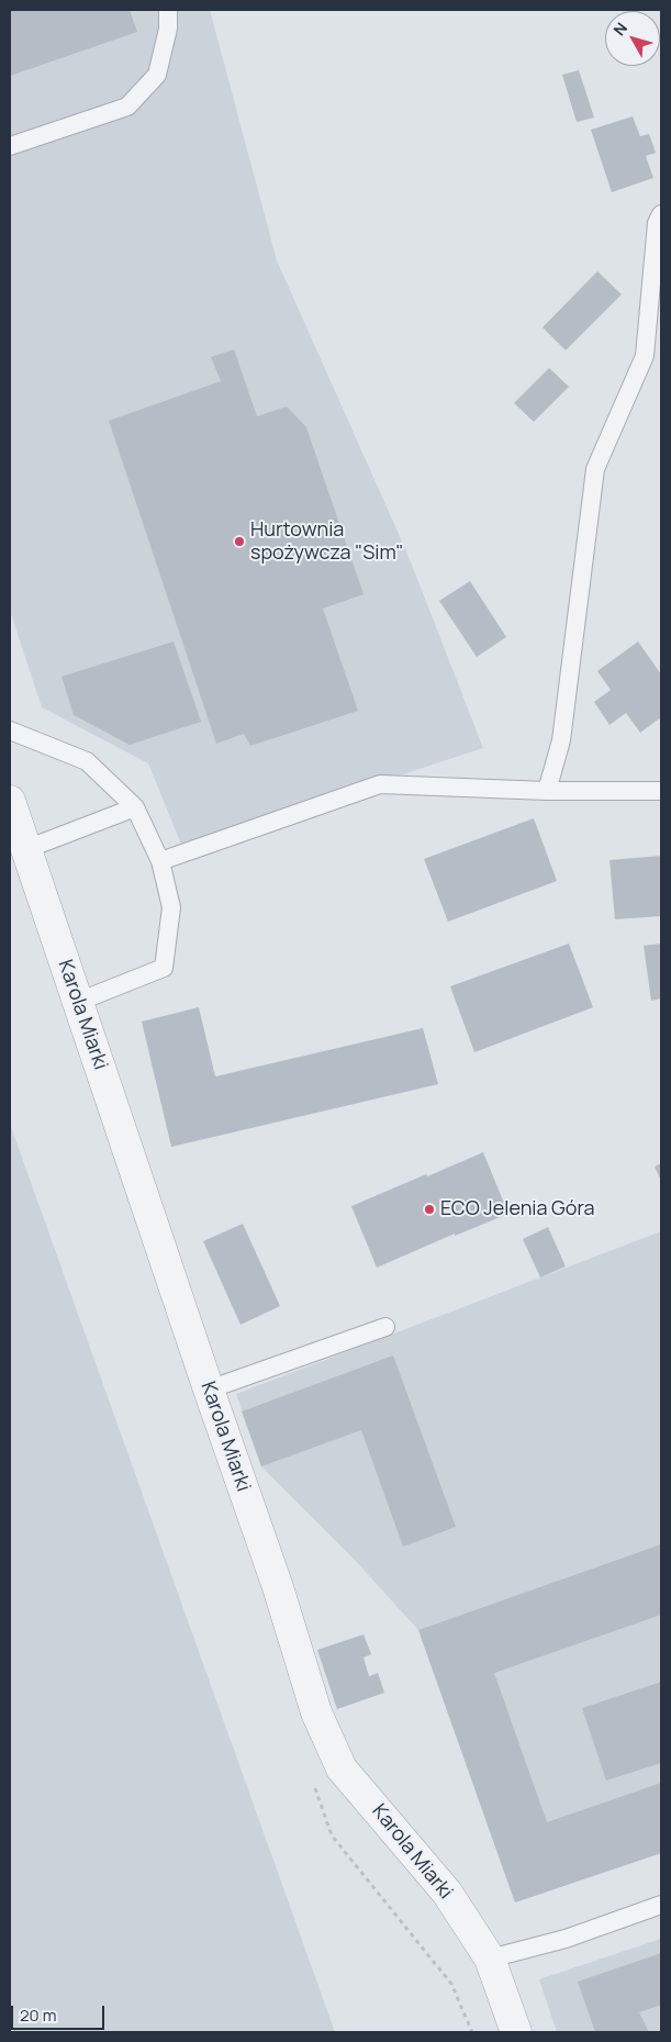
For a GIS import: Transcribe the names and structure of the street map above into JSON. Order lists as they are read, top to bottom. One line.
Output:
{"streets":{"street":["Karola Miarki"]},"places":["Hurtownia spożywcza \"Sim\"","ECO Jelenia Góra"],"scale_bar":"20 m","north":"top left"}
